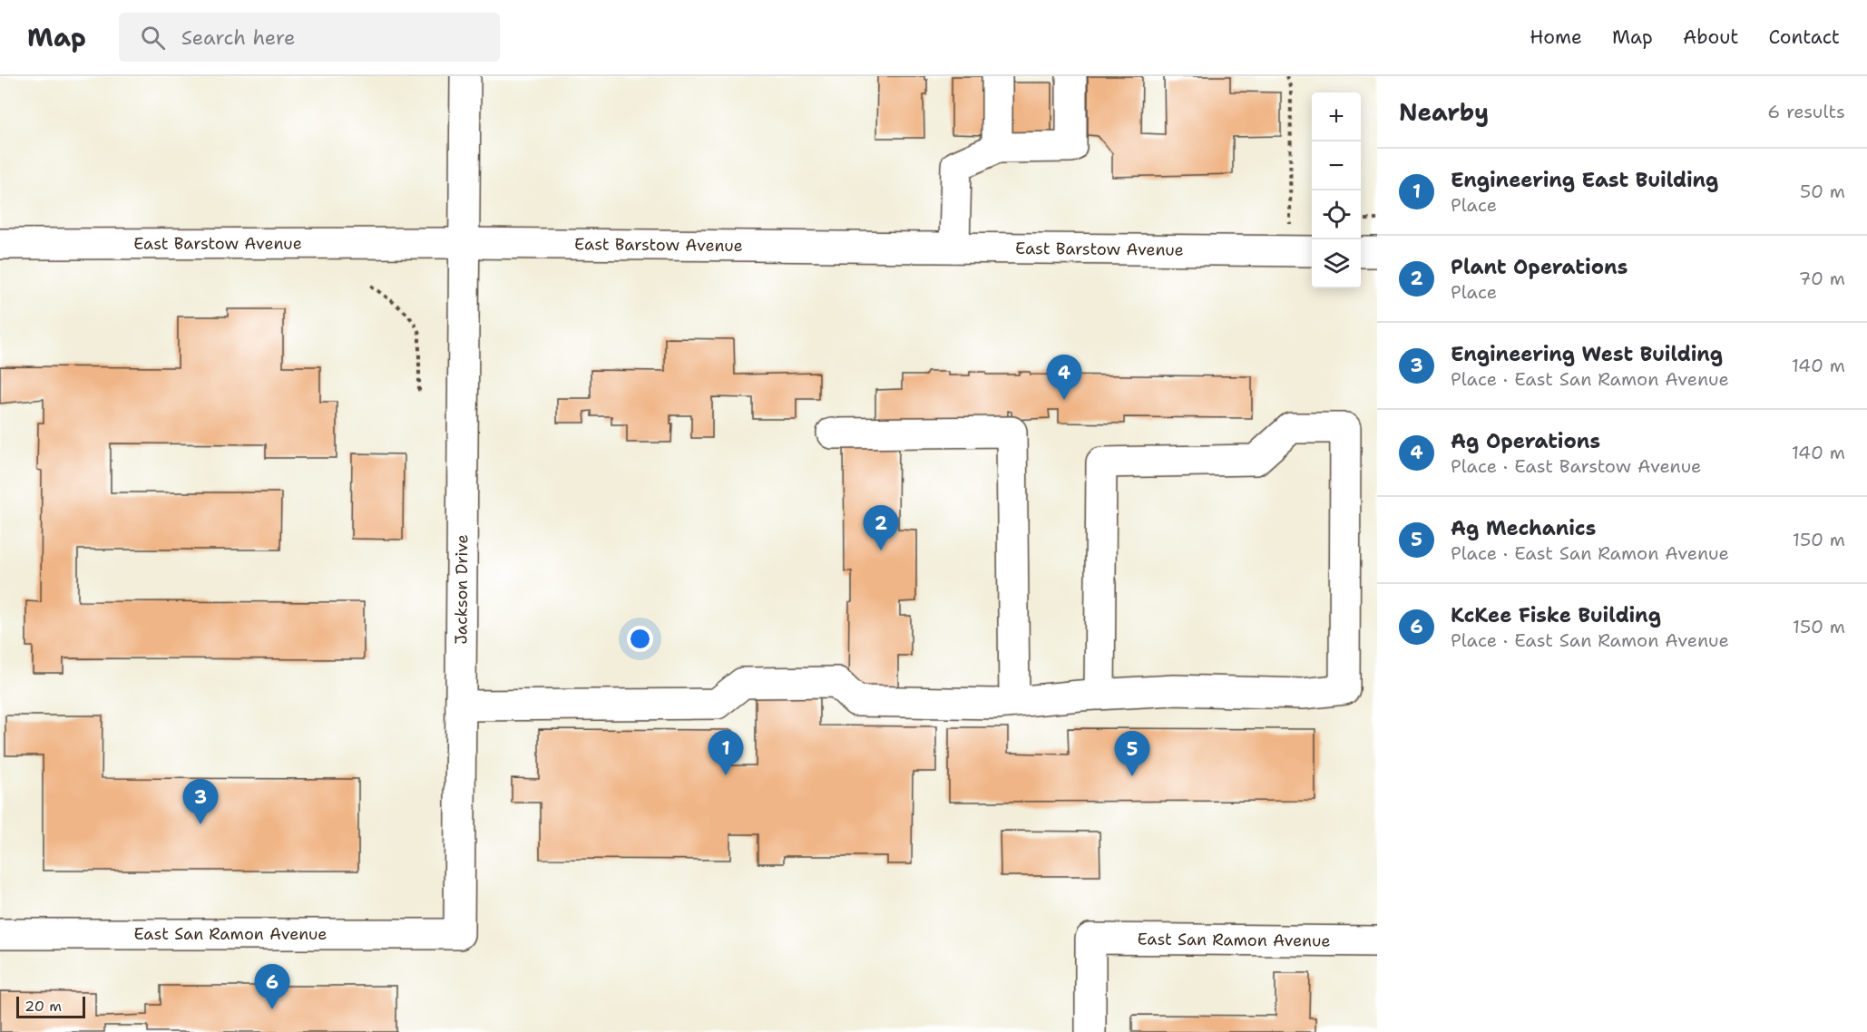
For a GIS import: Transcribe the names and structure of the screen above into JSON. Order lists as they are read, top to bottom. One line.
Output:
{"streets":{"street":["East Barstow Avenue","Jackson Drive","East San Ramon Avenue"]},"crossings":[["East Barstow Avenue","Jackson Drive"],["Jackson Drive","East San Ramon Avenue"]],"scale_bar":"20 m","page":{"header":"Map","search":"Search here","nav":["Home","Map","About","Contact"],"heading":["Nearby","6 results"],"map_buttons":["+","−"],"list":[{"mark":"1","name":"Engineering East Building","note":"Place","value":"50 m"},{"mark":"2","name":"Plant Operations","note":"Place","value":"70 m"},{"mark":"3","name":"Engineering West Building","note":"Place · East San Ramon Avenue","value":"140 m"},{"mark":"4","name":"Ag Operations","note":"Place · East Barstow Avenue","value":"140 m"},{"mark":"5","name":"Ag Mechanics","note":"Place · East San Ramon Avenue","value":"150 m"},{"mark":"6","name":"KcKee Fiske Building","note":"Place · East San Ramon Avenue","value":"150 m"}],"pins":["4","2","1","5","3","6"],"scale":"20 m"}}
